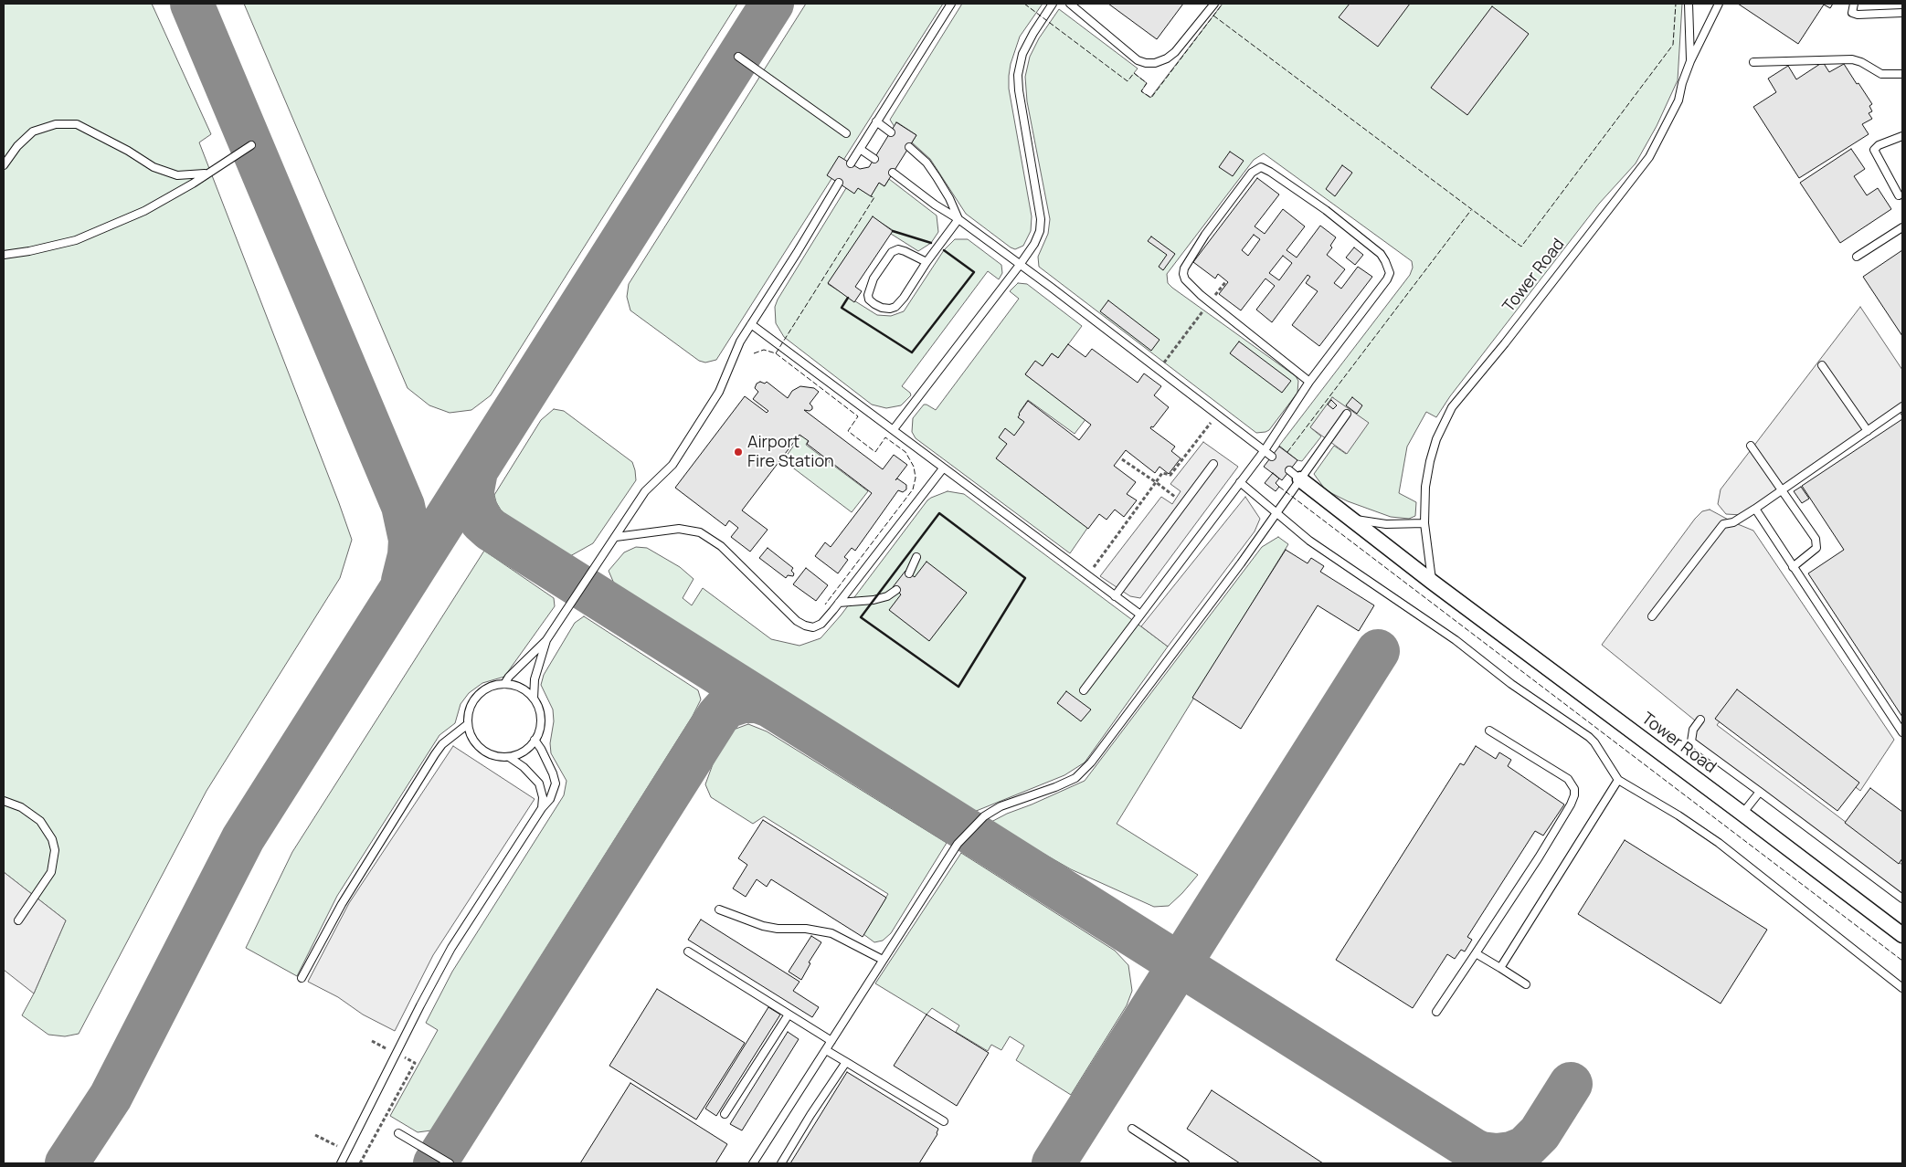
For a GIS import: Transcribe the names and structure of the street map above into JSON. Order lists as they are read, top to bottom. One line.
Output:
{"streets":{"street":["Tower Road"]},"places":["Airport Fire Station"]}
